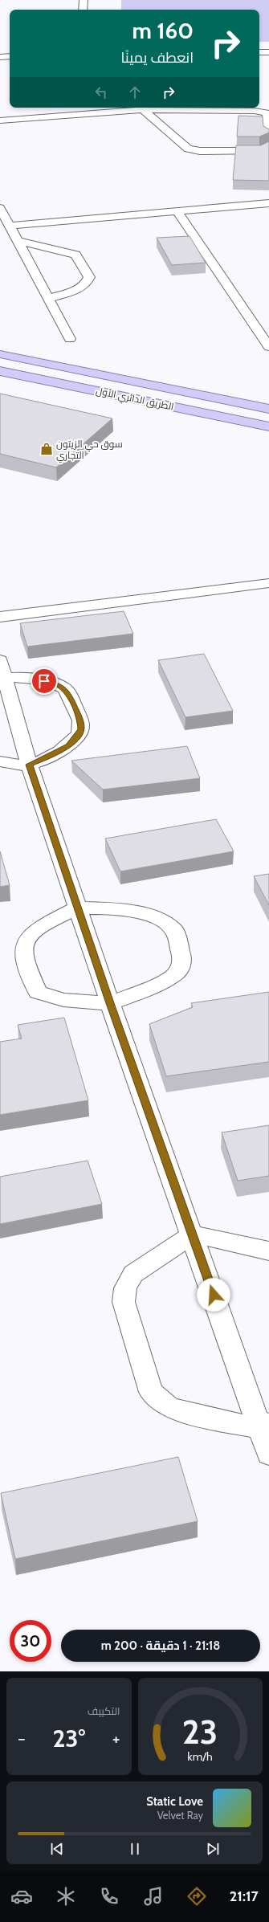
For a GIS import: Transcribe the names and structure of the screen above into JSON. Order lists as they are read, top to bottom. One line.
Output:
{"streets":{"main road":["الطريق الدائري الأول"]},"places":{"shop":["سوق حي الزيتون التجاري"]},"page":{"turn":["160 m","انعطف يمينًا"],"limit":"30","trip":"21:18 · 1 دقيقة · 200 m","tile":"التكييف","heat":["−","23°","+"],"song":["Static Love","Velvet Ray"],"tabs":"21:17","gauge":["23","km/h"]}}
